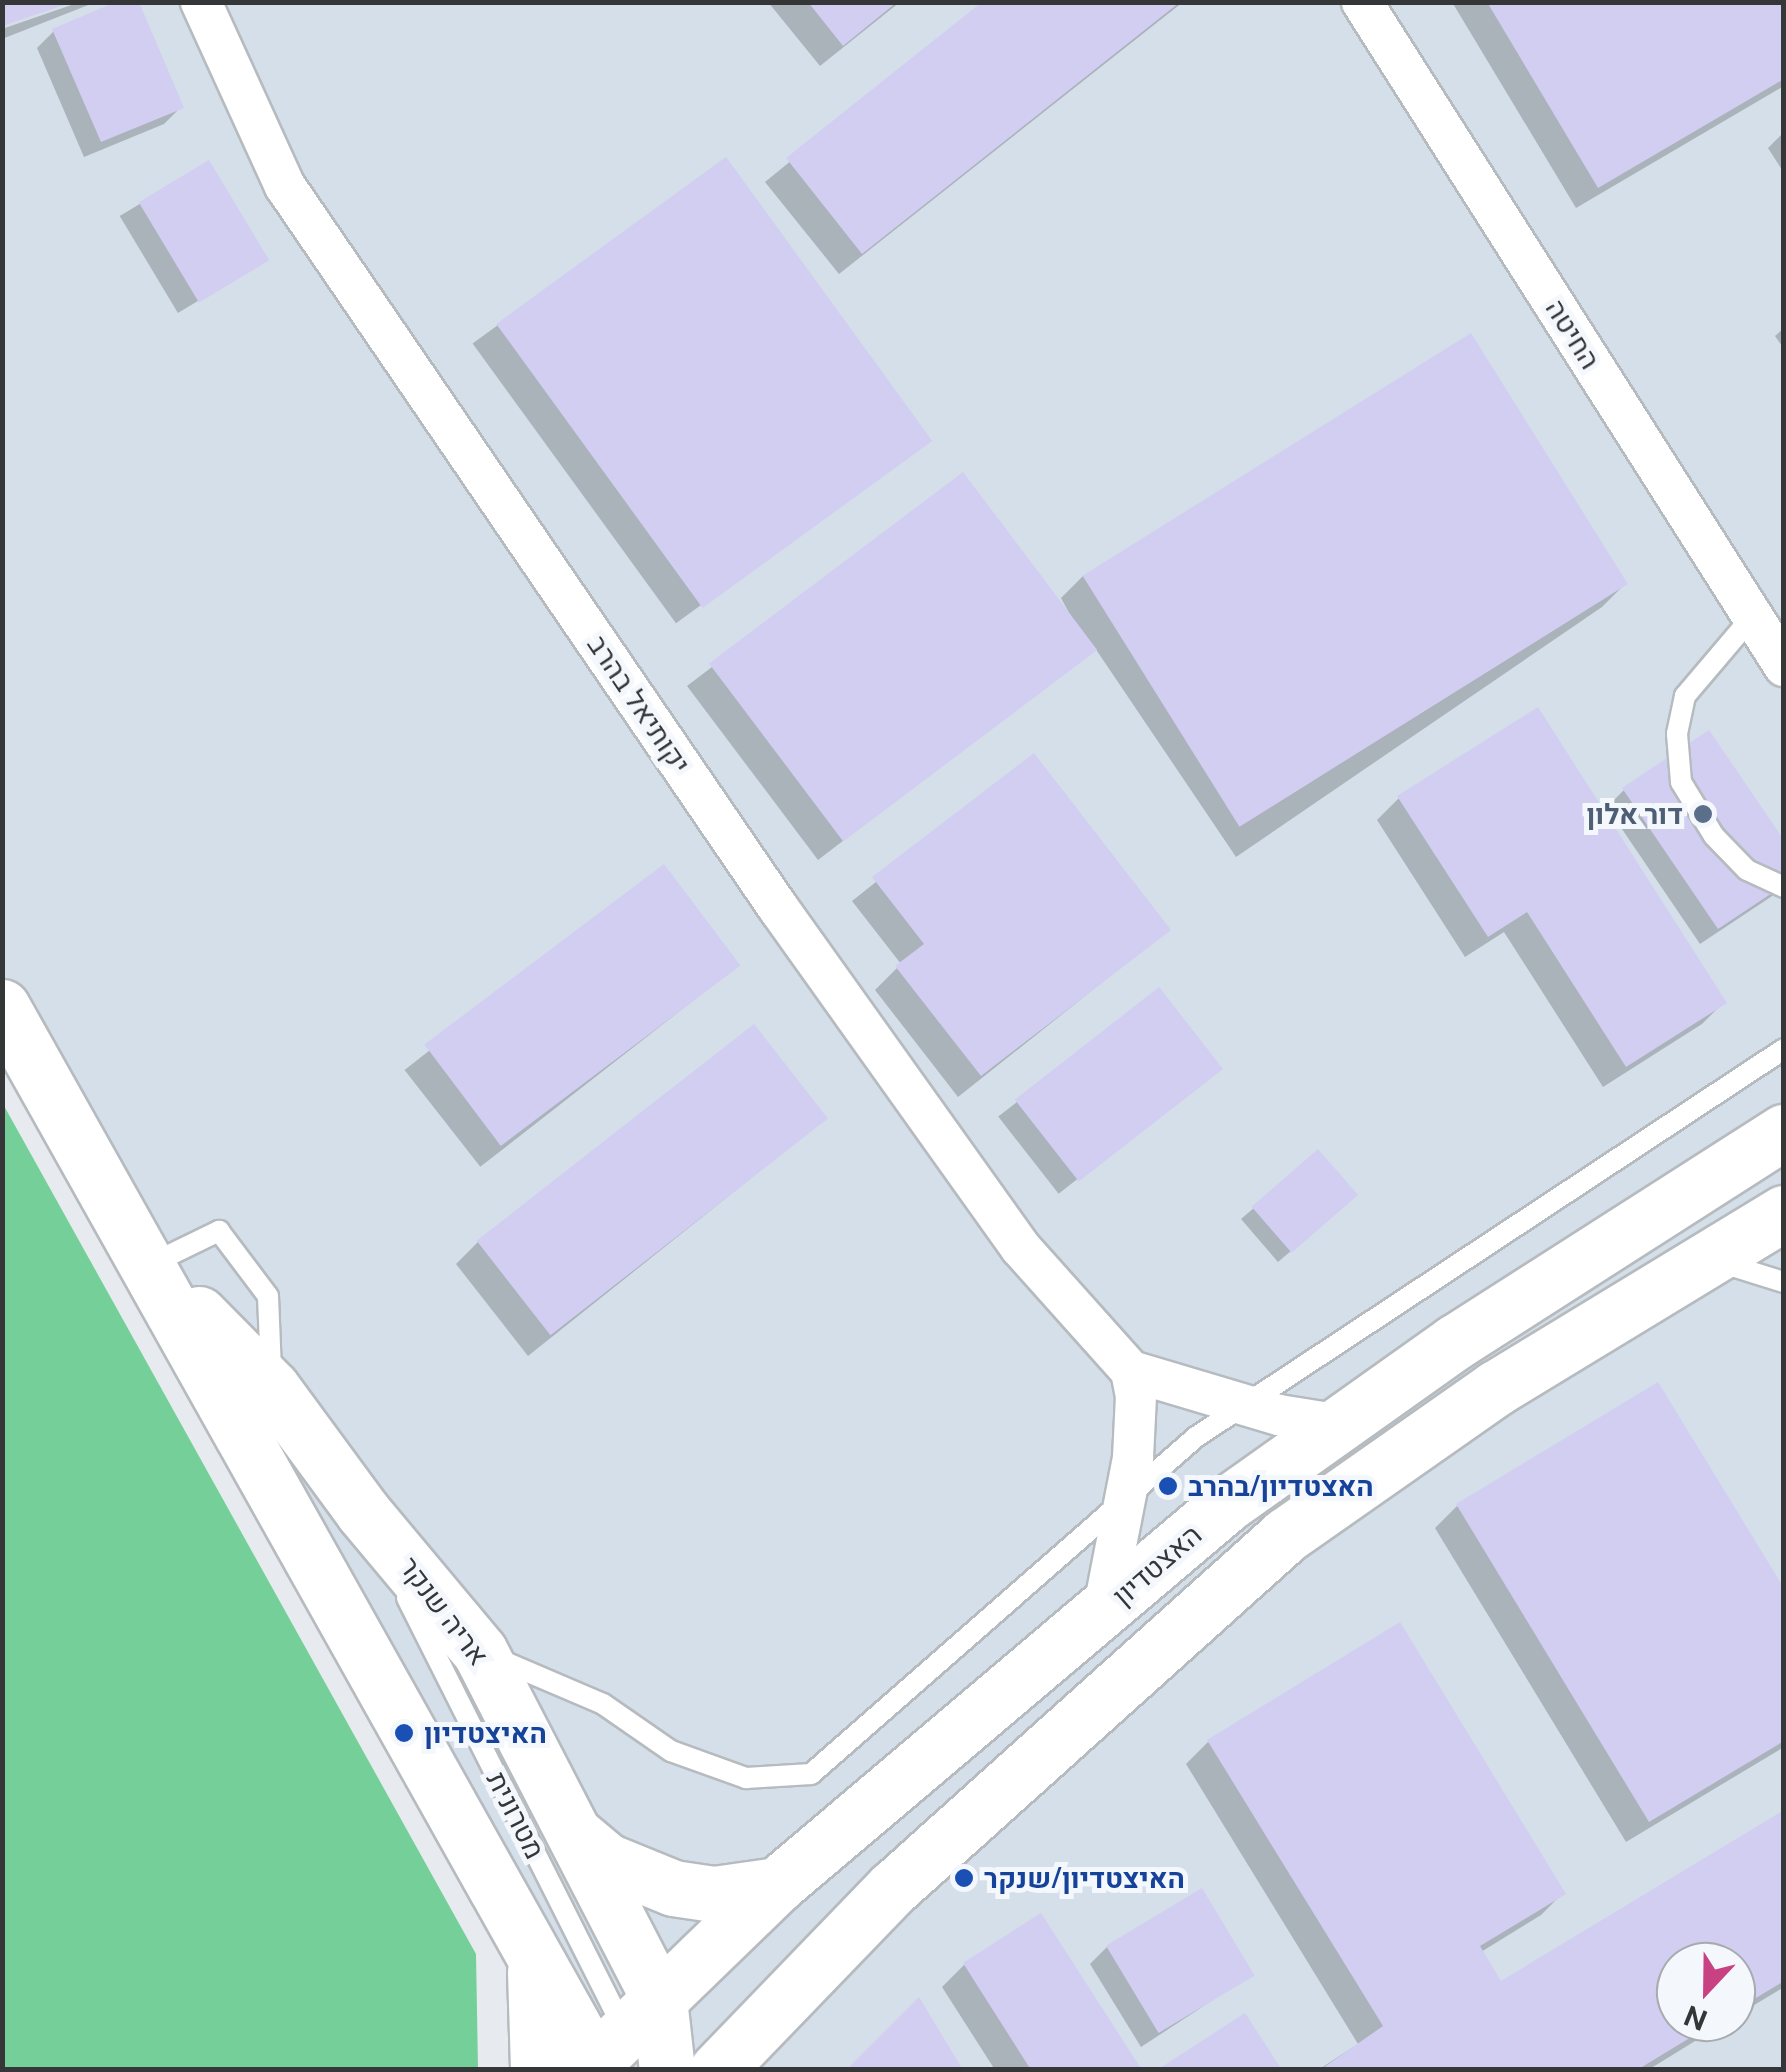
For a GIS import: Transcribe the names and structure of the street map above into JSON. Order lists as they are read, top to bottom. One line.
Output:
{"streets":{"main road":["האצטדיון","אריה שנקר"],"street":["החיטה","יקותיאל בהרב"],"lane":["מטרונית"]},"crossings":[["האצטדיון","אריה שנקר"],["האצטדיון","מטרונית"],["אריה שנקר","מטרונית"]],"places":["דור אלון","האצטדיון/בהרב","האיצטדיון","האיצטדיון/שנקר"],"north":"bottom"}
